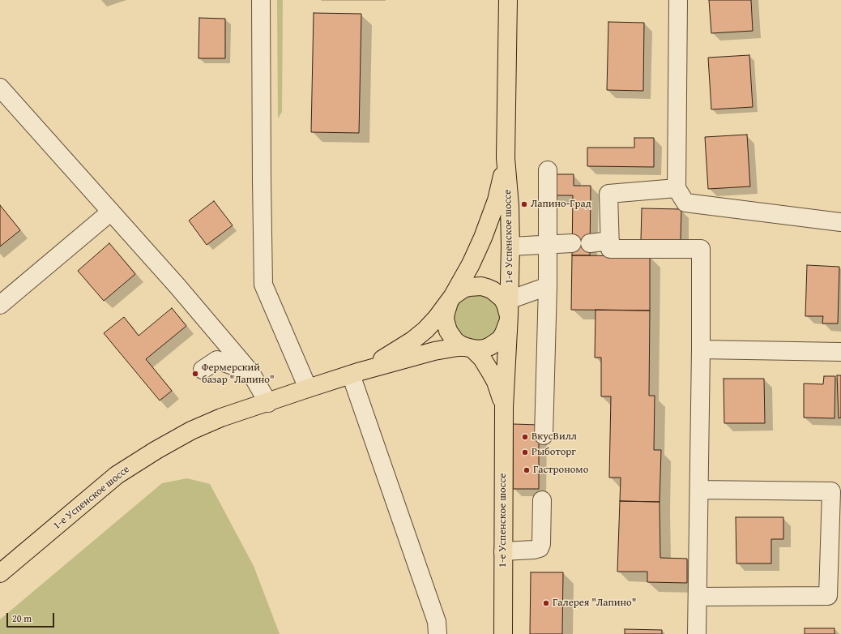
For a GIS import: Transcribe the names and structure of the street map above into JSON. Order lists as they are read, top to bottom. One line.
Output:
{"streets":{"main road":["1-е Успенское шоссе"]},"places":["Лапино-Град","Фермерский базар \"Лапино\"","ВкусВилл","Рыботорг","Гастрономо","Галерея \"Лапино\""],"scale_bar":"20 m"}
